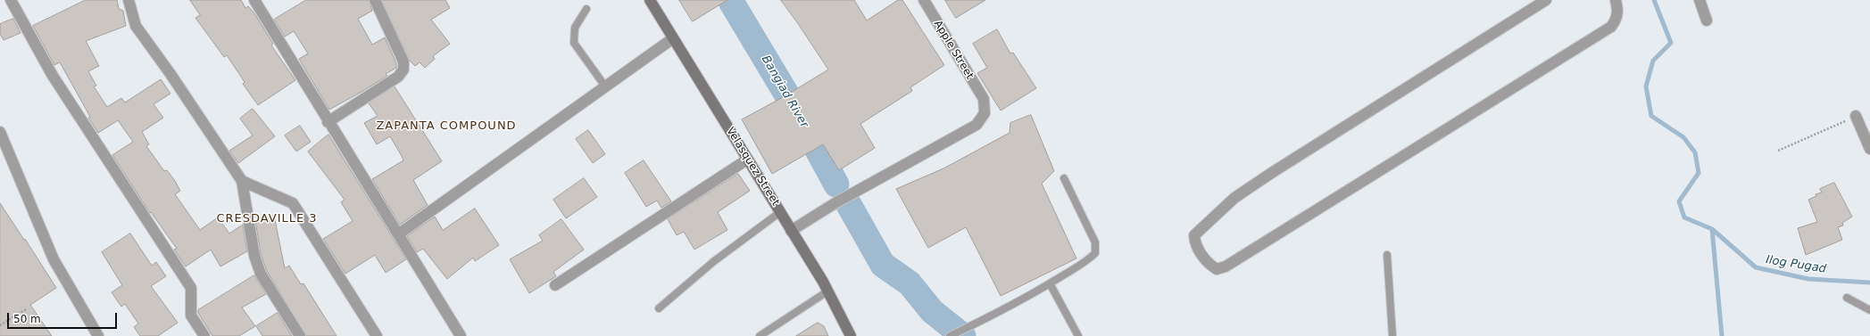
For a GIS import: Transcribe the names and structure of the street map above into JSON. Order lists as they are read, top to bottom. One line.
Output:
{"streets":{"main road":["Velasquez Street"],"street":["Apple Street"]},"crossings":[["Apple Street","Velasquez Street"]],"districts":["ZAPANTA COMPOUND","CRESDAVILLE 3"],"water":["Bangiad River","Ilog Pugad"],"scale_bar":"50 m"}
